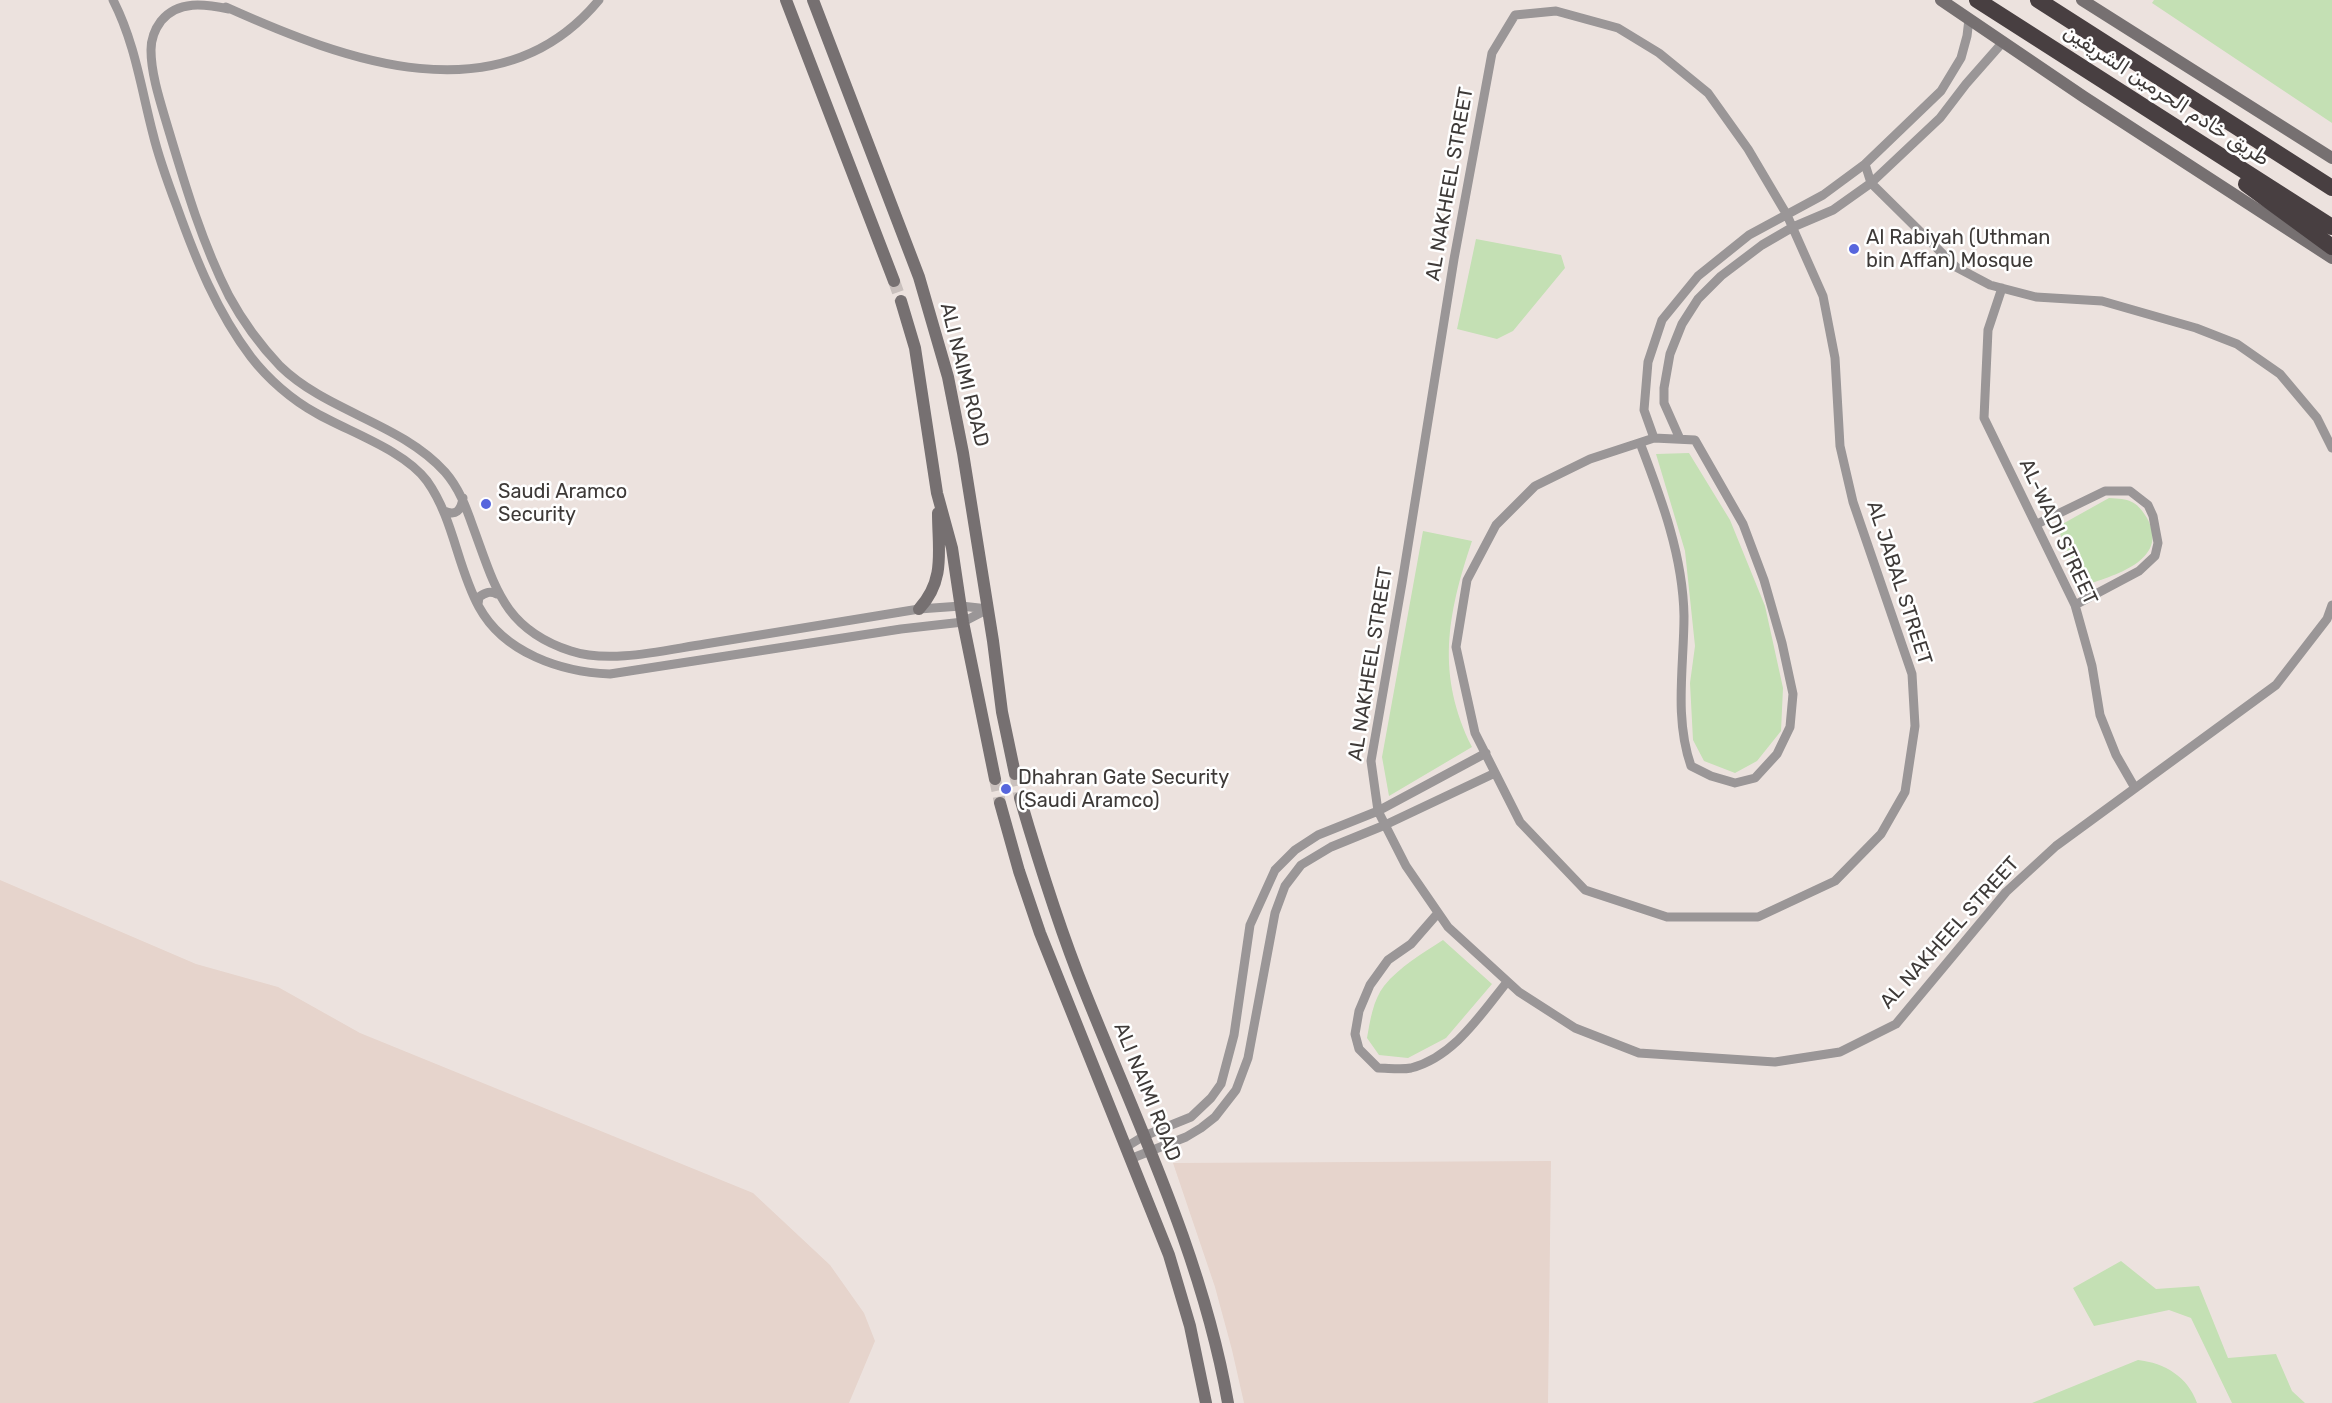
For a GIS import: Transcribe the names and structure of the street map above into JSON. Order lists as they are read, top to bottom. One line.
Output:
{"streets":{"highway":["طريق خادم الحرمين الشريفين"],"main road":["ALI NAIMI ROAD"],"street":["AL NAKHEEL STREET","AL-WADI STREET","AL JABAL STREET"]},"crossings":[["AL NAKHEEL STREET","AL-WADI STREET"],["AL NAKHEEL STREET","AL JABAL STREET"]],"places":["Al Rabiyah (Uthman bin Affan) Mosque","Saudi Aramco Security","Dhahran Gate Security (Saudi Aramco)"]}
